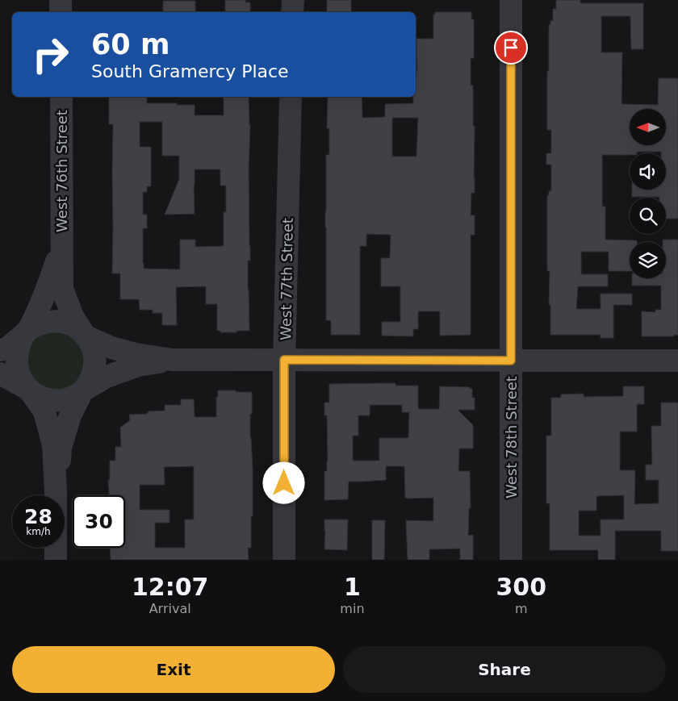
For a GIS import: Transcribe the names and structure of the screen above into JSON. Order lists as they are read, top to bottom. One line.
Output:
{"streets":{"street":["West 76th Street","West 77th Street","West 78th Street"]},"north":"left","page":{"turn":["60 m","South Gramercy Place"],"speed":"28 km/h","limit":"30","eta":["12:07","Arrival","1","min","300","m"],"buttons":["Exit","Share"]}}
